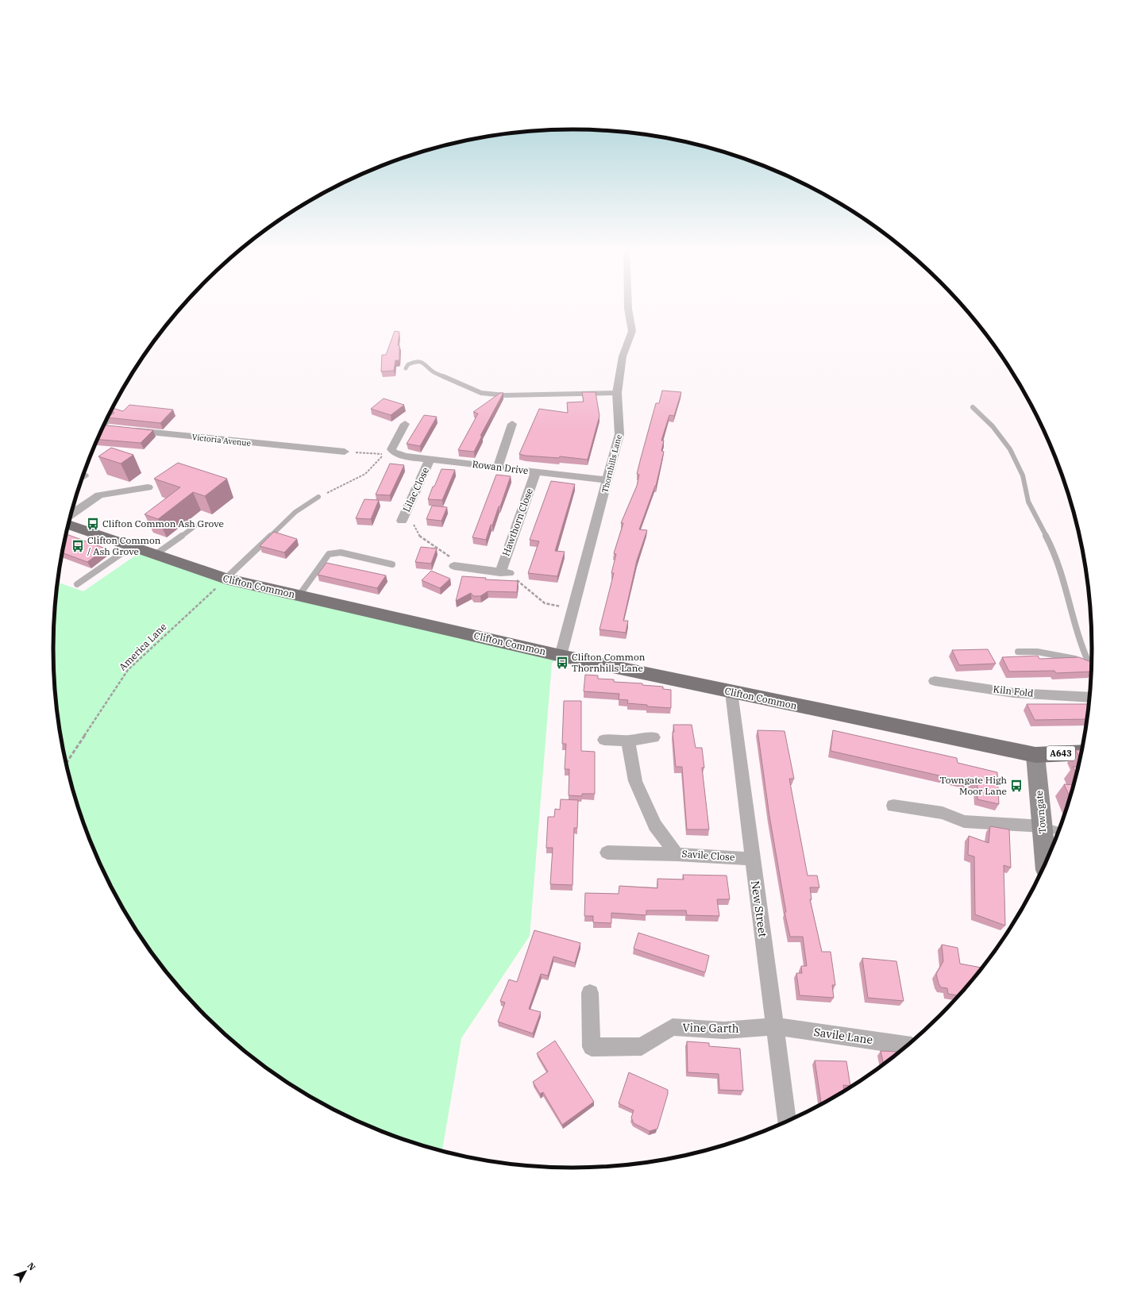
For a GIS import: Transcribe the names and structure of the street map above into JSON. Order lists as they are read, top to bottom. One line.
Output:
{"streets":{"main road":["Clifton Common","A643"],"street":["Victoria Avenue","Thornhills Lane","Rowan Drive","Lilac Close","Hawthorn Close","Kiln Fold","Towngate","Savile Close","New Street","Vine Garth","Savile Lane"],"path":["America Lane"]},"crossings":[["Thornhills Lane","Rowan Drive"],["Thornhills Lane","Clifton Common"],["Rowan Drive","Lilac Close"],["Rowan Drive","Hawthorn Close"],["Clifton Common","America Lane"],["Clifton Common","A643"],["Clifton Common","Towngate"],["Clifton Common","New Street"],["A643","Towngate"],["Savile Close","New Street"],["New Street","Vine Garth"],["New Street","Savile Lane"],["Vine Garth","Savile Lane"]],"places":{"bus stop":["Clifton Common Ash Grove","Clifton Common / Ash Grove","Clifton Common Thornhills Lane","Towngate High Moor Lane"]},"north":"top right"}
